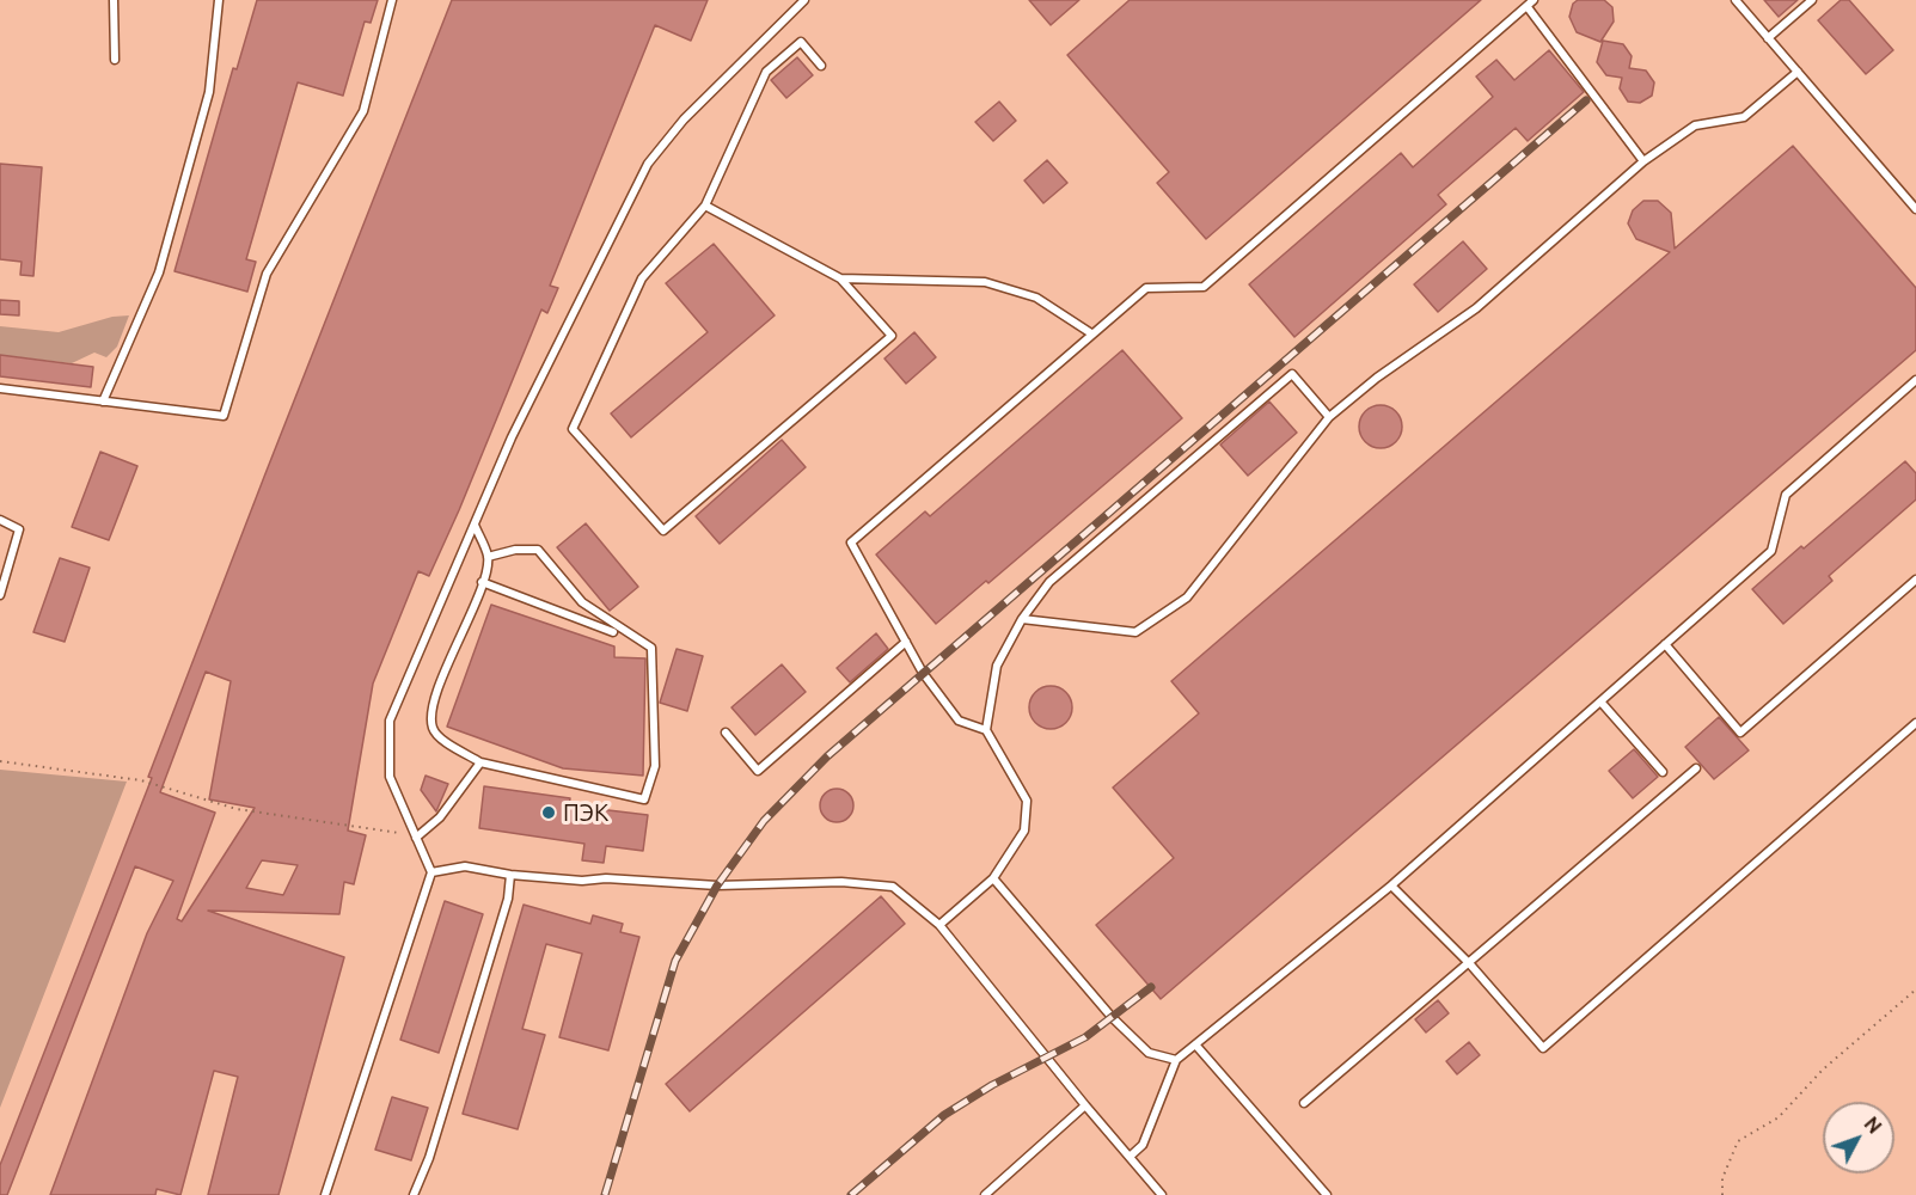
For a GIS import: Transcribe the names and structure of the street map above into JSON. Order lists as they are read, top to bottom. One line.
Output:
{"places":["ПЭК"],"north":"top right"}
